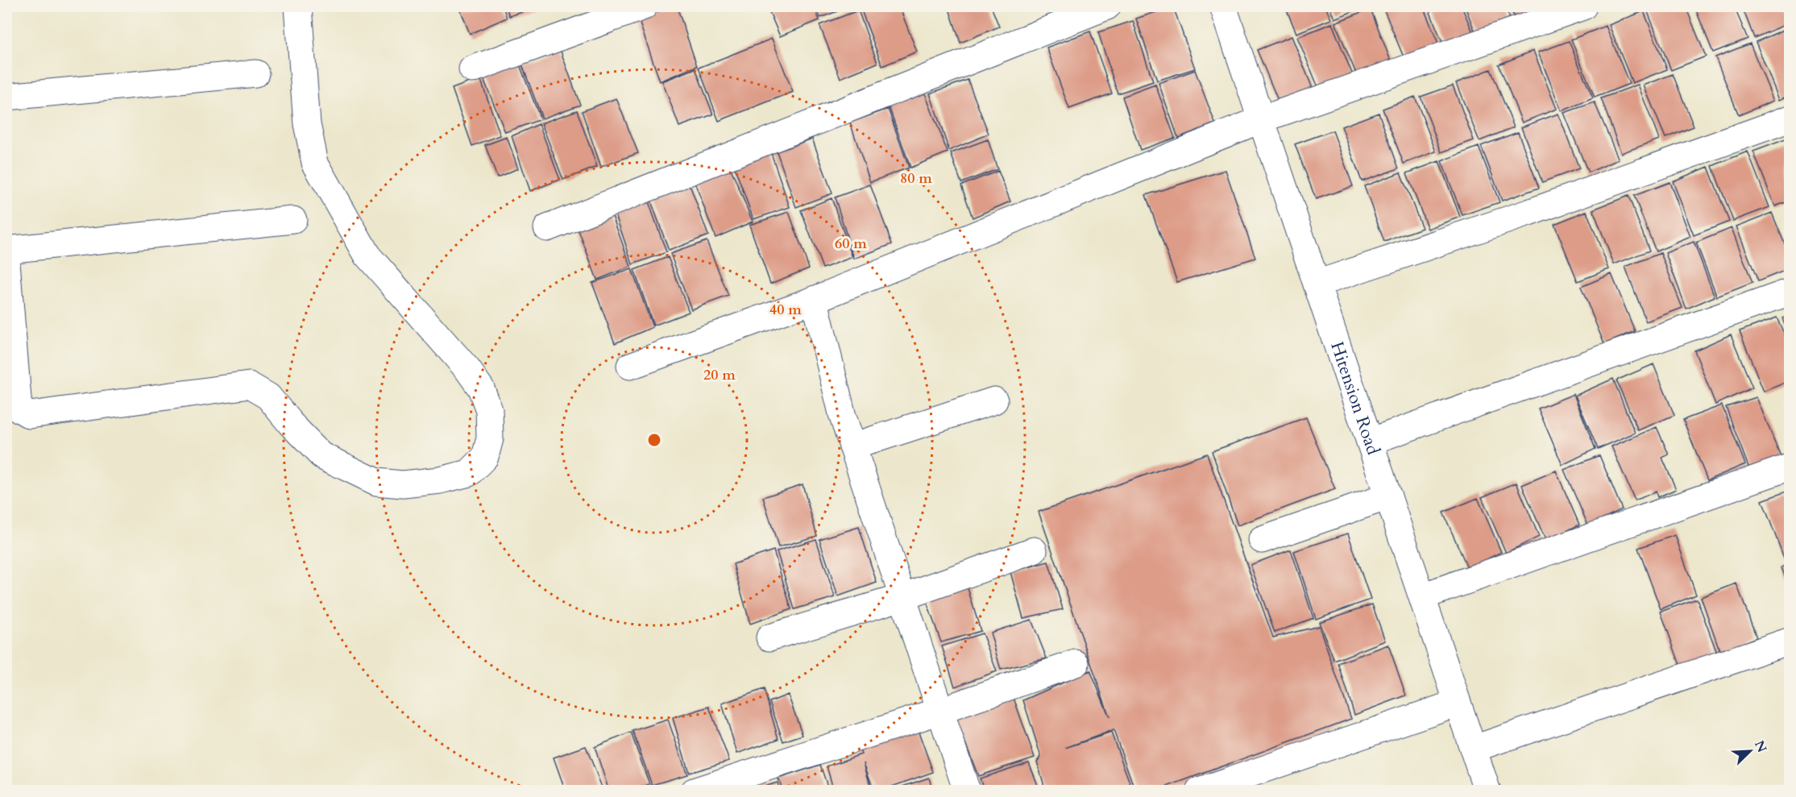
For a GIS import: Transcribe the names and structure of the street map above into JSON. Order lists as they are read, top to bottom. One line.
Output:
{"streets":{"street":["Hitension Road"]},"north":"top right","rings":["80 m","60 m","40 m","20 m"]}
